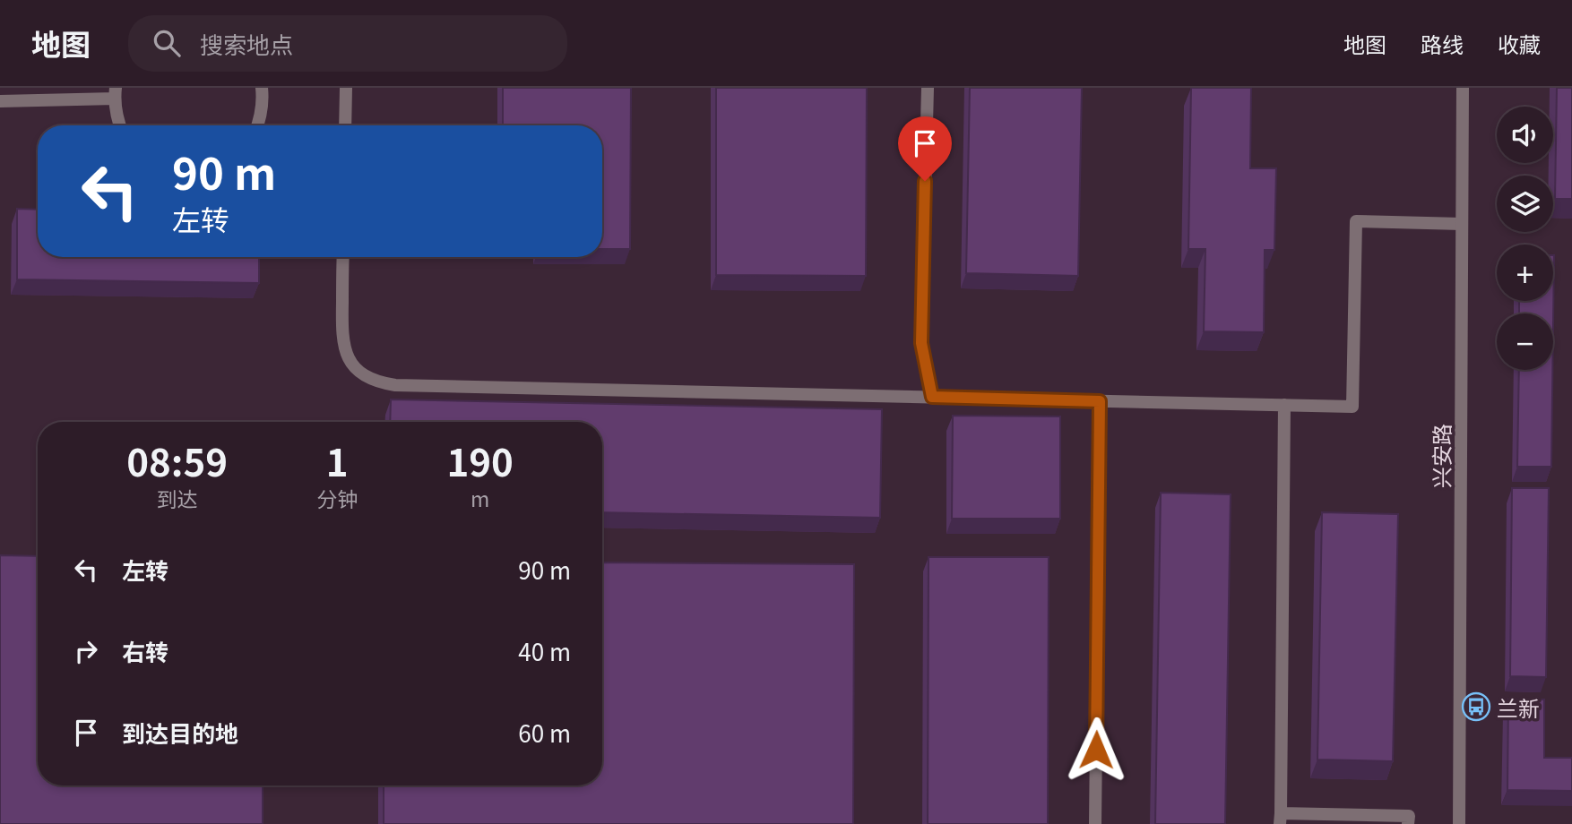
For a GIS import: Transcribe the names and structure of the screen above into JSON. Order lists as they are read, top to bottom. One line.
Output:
{"streets":{"street":["兴安路"]},"places":{"bus stop":["兰新"]},"page":{"header":"地图","search":"搜索地点","nav":["地图","路线","收藏"],"map_buttons":["+","−"],"turn":["90 m","左转"],"eta":["08:59","到达","1","分钟","190","m"],"list":[{"name":"左转","value":"90 m"},{"name":"右转","value":"40 m"},{"name":"到达目的地","value":"60 m"}]}}
